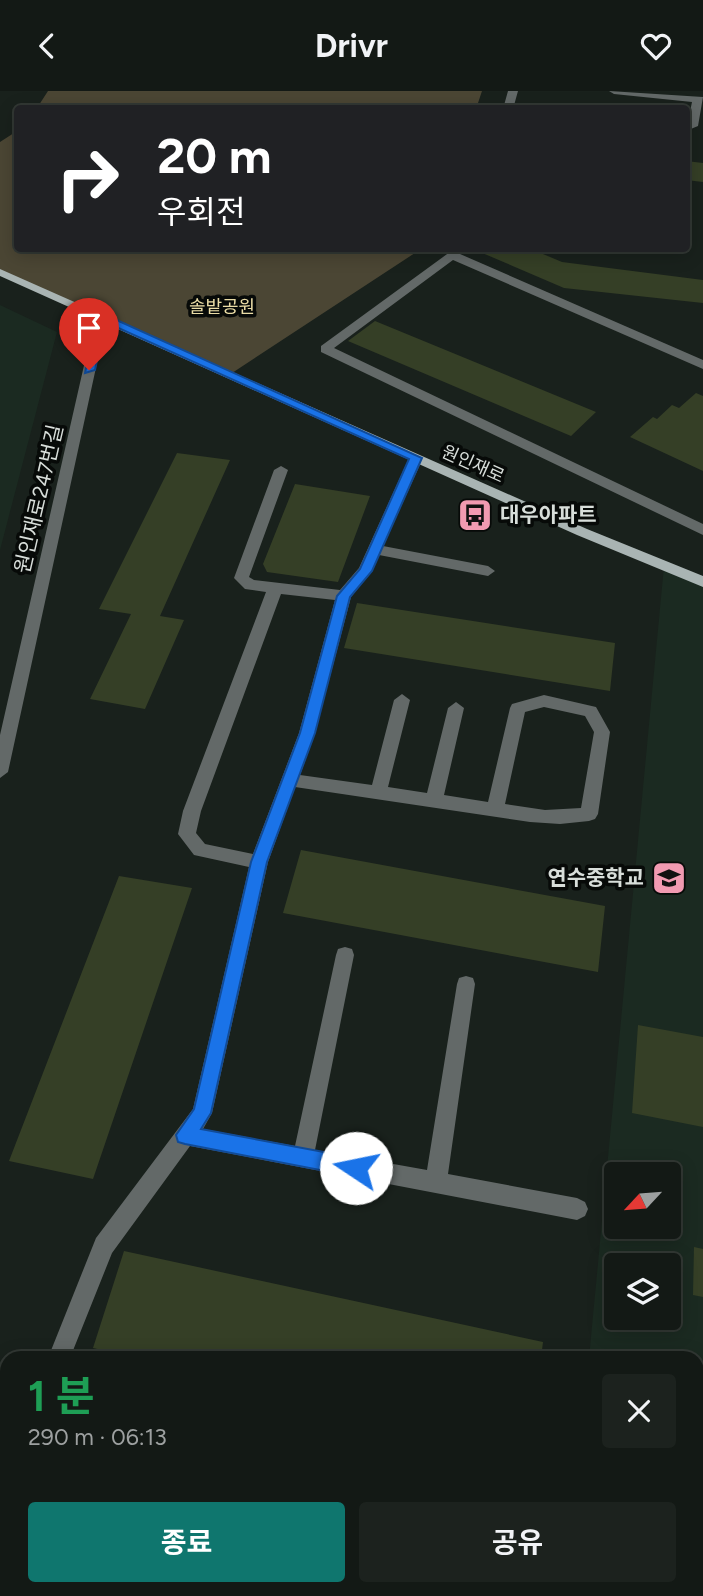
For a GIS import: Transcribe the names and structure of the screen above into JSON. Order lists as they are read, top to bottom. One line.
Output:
{"streets":{"main road":["원인재로"],"street":["원인재로247번길"]},"crossings":[["원인재로","원인재로247번길"]],"parks":["솔밭공원"],"places":{"bus stop":["대우아파트"],"school or university":["연수중학교"]},"north":"bottom left","page":{"header":"Drivr","turn":["20 m","우회전"],"heading":["1 분","290 m · 06:13"],"buttons":["종료","공유"]}}
